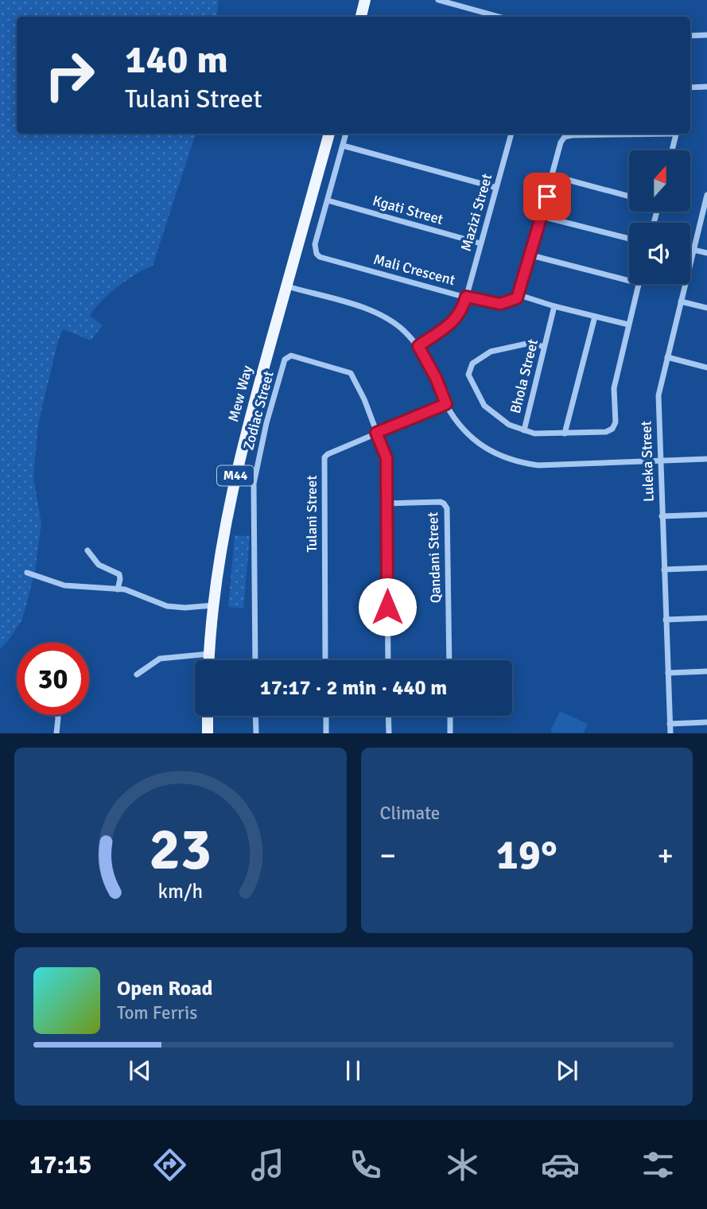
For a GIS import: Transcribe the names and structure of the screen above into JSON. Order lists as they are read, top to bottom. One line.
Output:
{"streets":{"main road":["Mew Way","M44"],"street":["Kgati Street","Mazizi Street","Mali Crescent","Bhola Street","Zodiac Street","Luleka Street","Tulani Street","Qandani Street"]},"crossings":[["Kgati Street","Mazizi Street"],["Kgati Street","Mali Crescent"],["Mazizi Street","Mali Crescent"],["Zodiac Street","Tulani Street"]],"north":"top","page":{"turn":["140 m","Tulani Street"],"limit":"30","trip":"17:17 · 2 min · 440 m","tile":"Climate","heat":["−","19°","+"],"song":["Open Road","Tom Ferris"],"tabs":"17:15","gauge":["23","km/h"]}}
